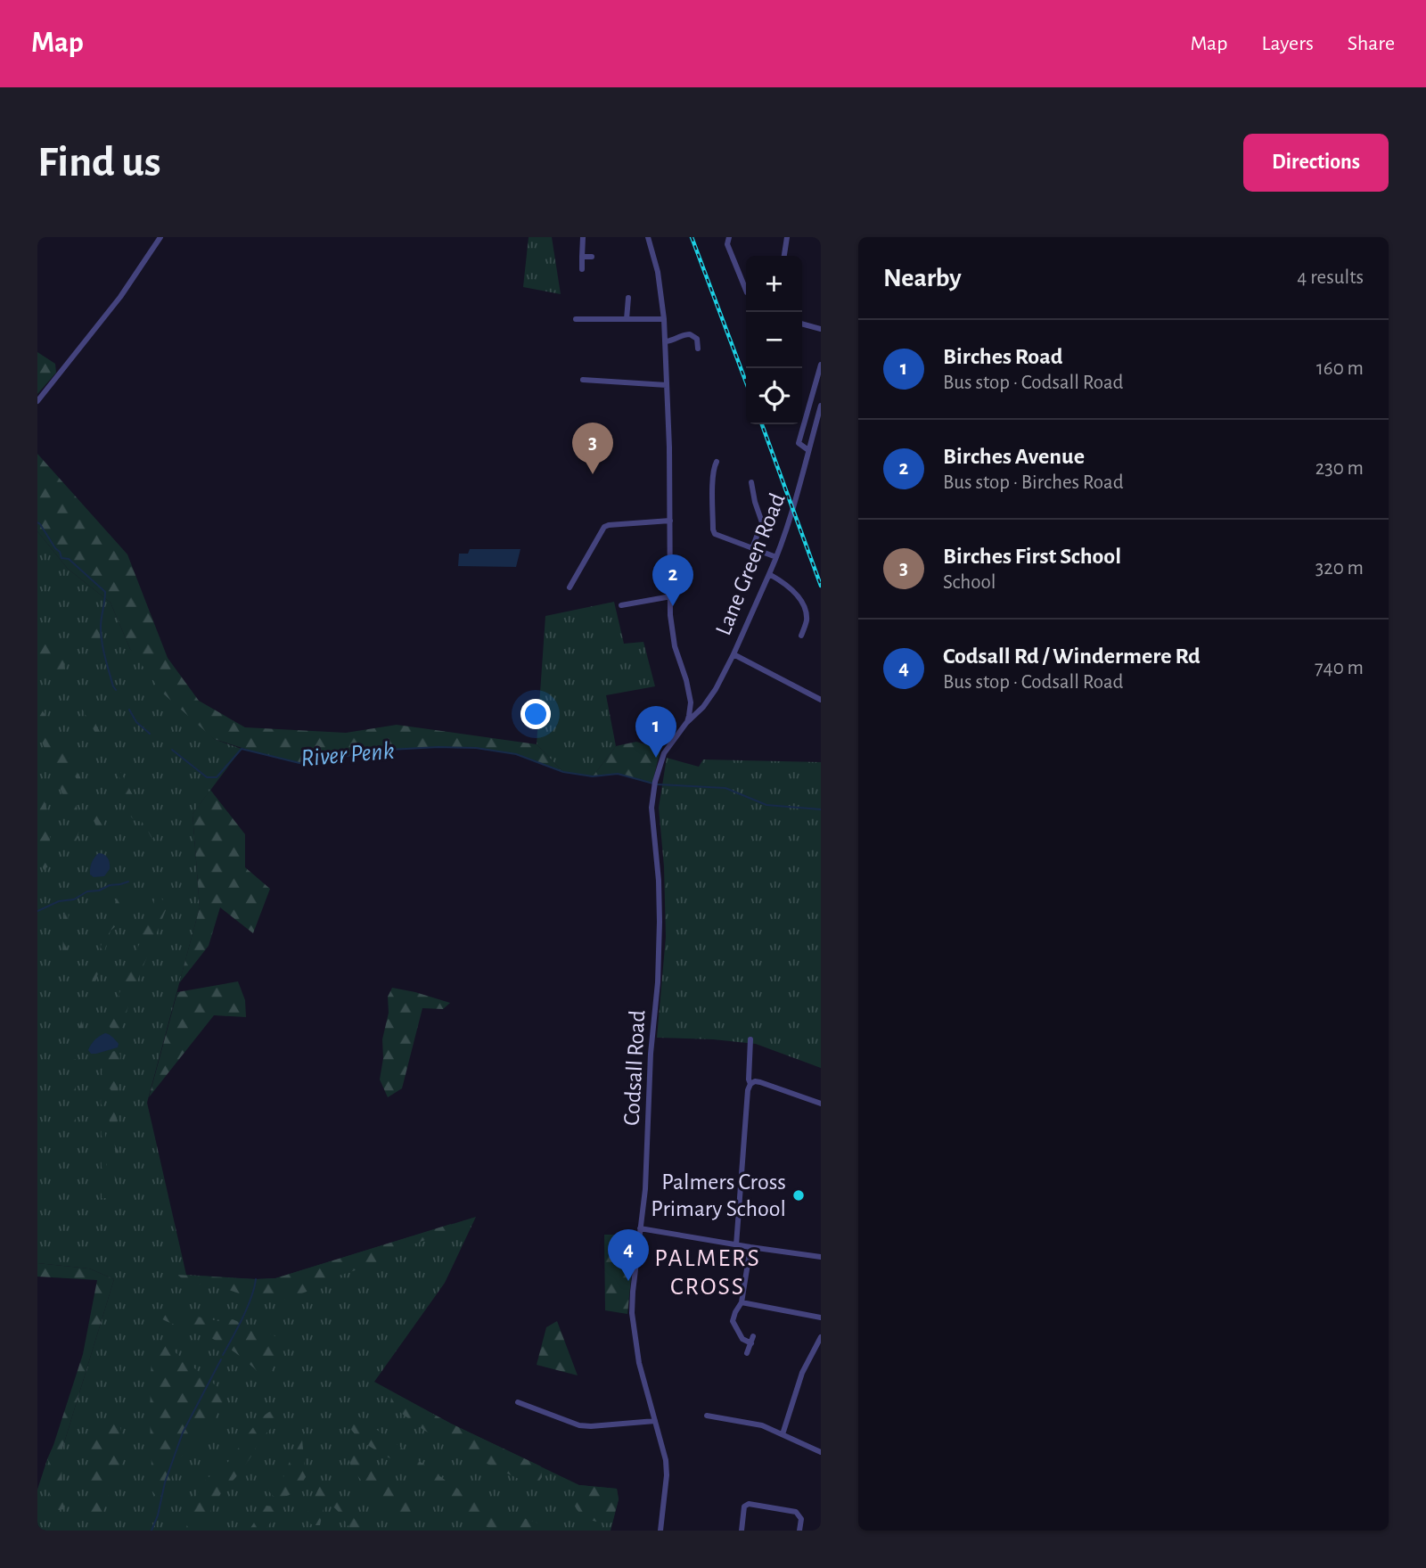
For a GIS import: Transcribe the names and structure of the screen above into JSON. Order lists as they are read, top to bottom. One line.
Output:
{"streets":{"street":["Lane Green Road","Codsall Road"]},"crossings":[["Lane Green Road","Codsall Road"]],"districts":["PALMERS CROSS"],"water":["River Penk"],"places":["Palmers Cross Primary School"],"page":{"header":"Map","nav":["Map","Layers","Share"],"buttons":"Directions","title":"Find us","heading":["Nearby","4 results"],"map_buttons":["+","−"],"list":[{"mark":"1","name":"Birches Road","note":"Bus stop · Codsall Road","value":"160 m"},{"mark":"2","name":"Birches Avenue","note":"Bus stop · Birches Road","value":"230 m"},{"mark":"3","name":"Birches First School","note":"School","value":"320 m"},{"mark":"4","name":"Codsall Rd / Windermere Rd","note":"Bus stop · Codsall Road","value":"740 m"}],"pins":["3","2","1","4"]}}
